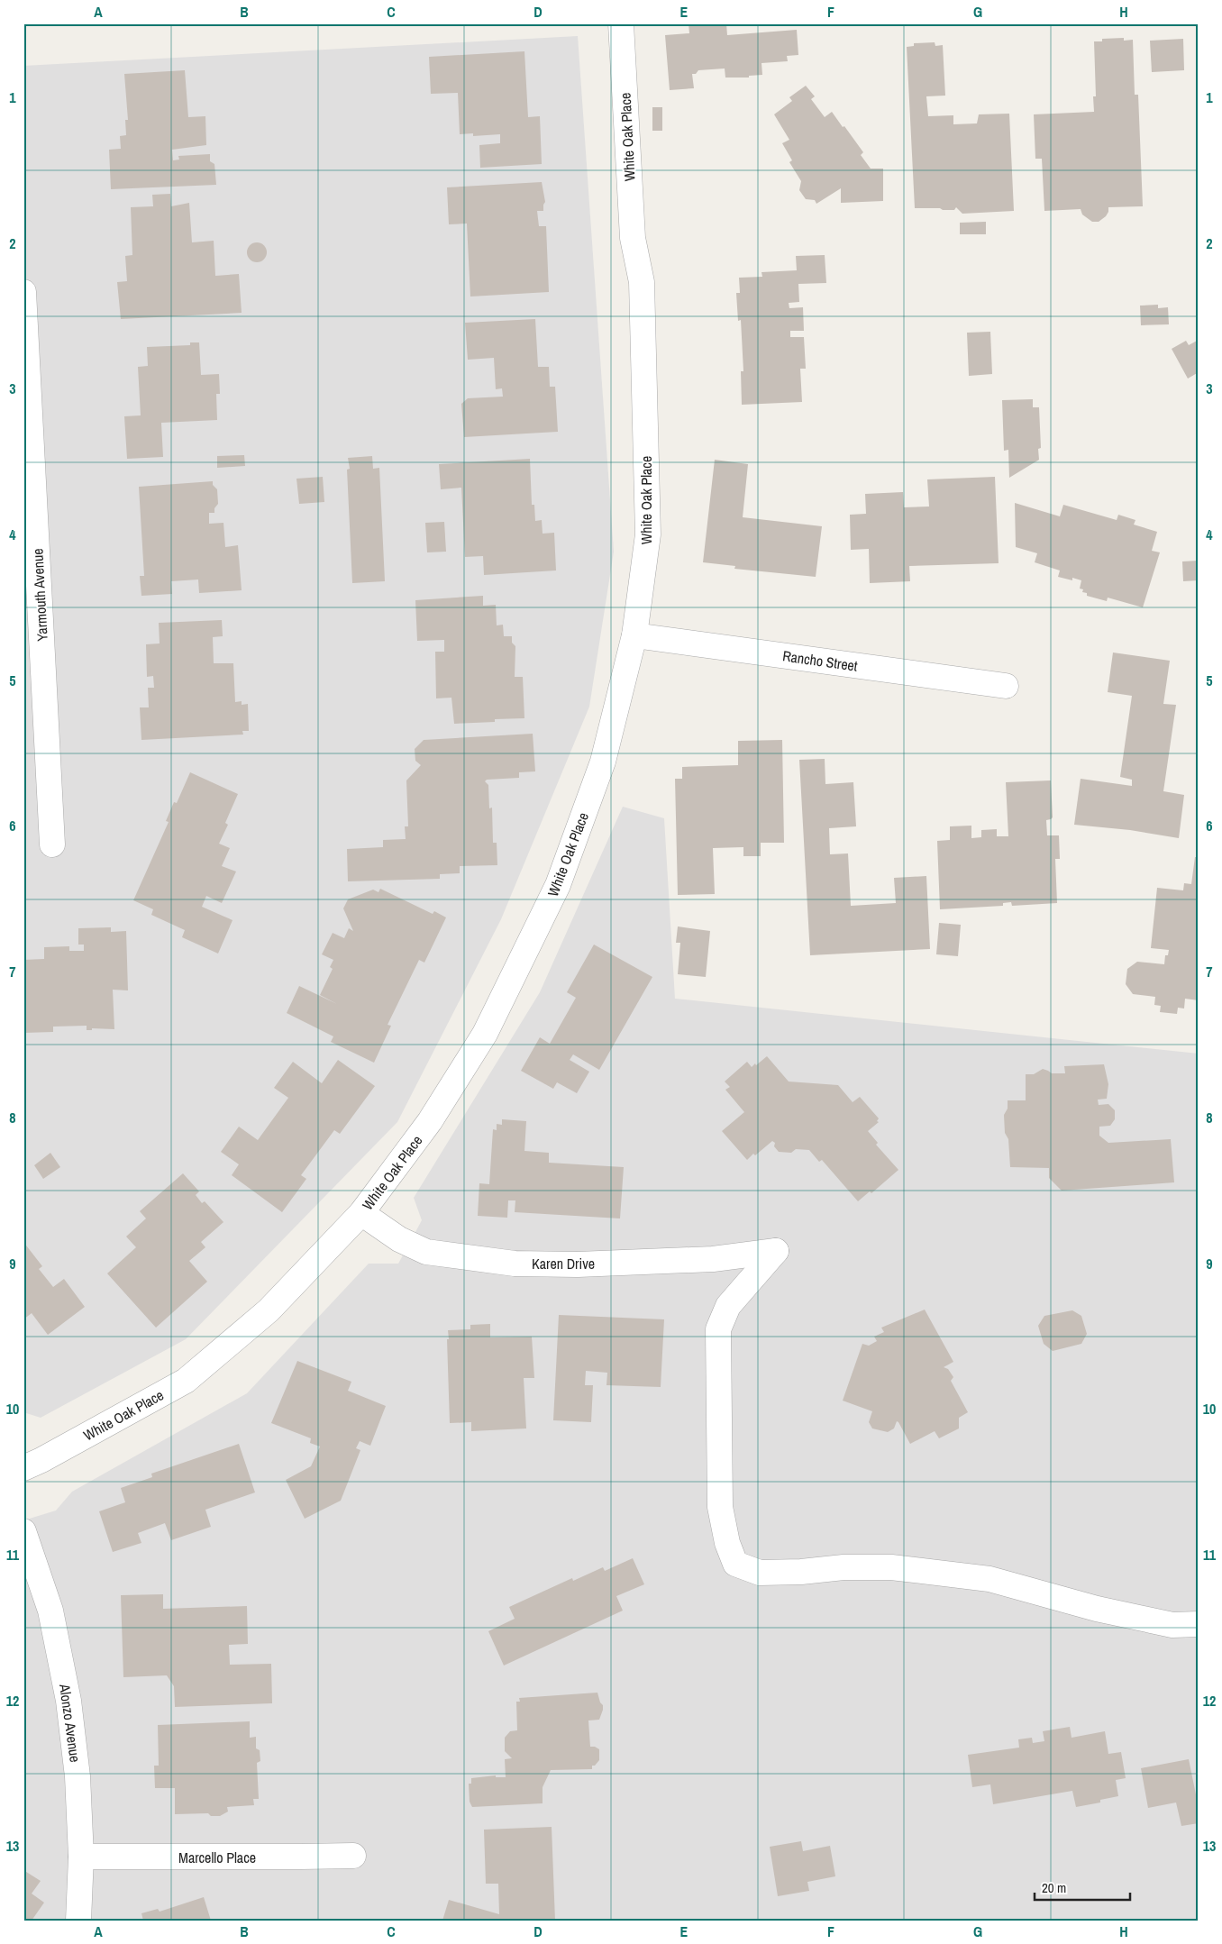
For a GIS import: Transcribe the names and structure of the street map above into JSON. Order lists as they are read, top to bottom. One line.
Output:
{"streets":{"street":["White Oak Place","Yarmouth Avenue","Rancho Street","Karen Drive","Alonzo Avenue","Marcello Place"]},"crossings":[["White Oak Place","Rancho Street"],["White Oak Place","Karen Drive"],["Alonzo Avenue","Marcello Place"]],"scale_bar":"20 m","grid":{"columns":["A","B","C","D","E","F","G","H"],"rows":["1","2","3","4","5","6","7","8","9","10","11","12","13"]}}
